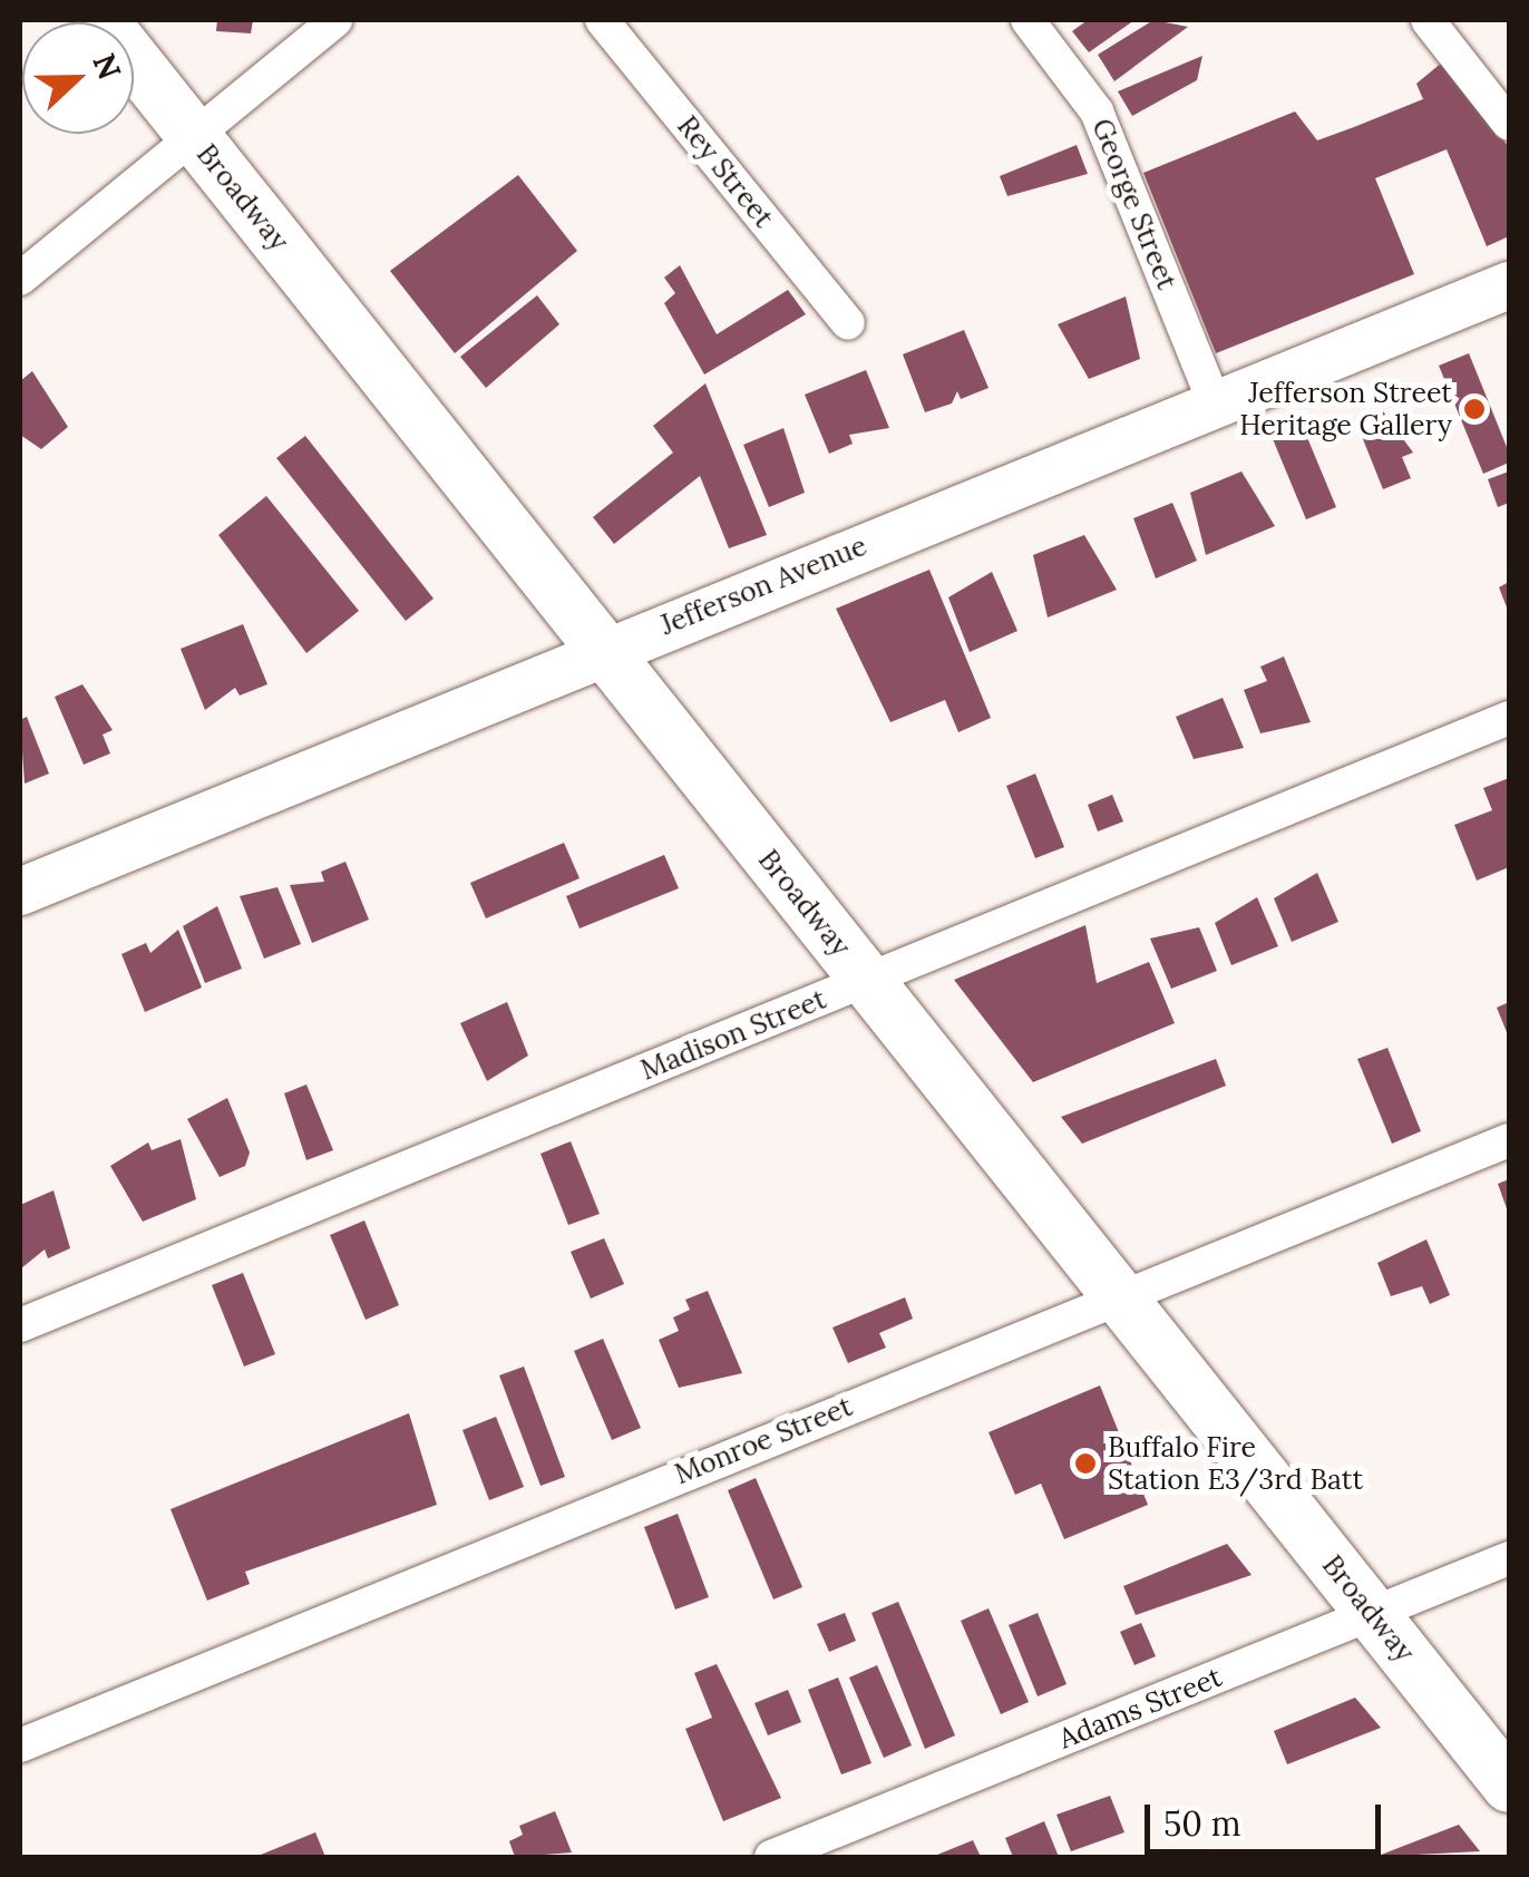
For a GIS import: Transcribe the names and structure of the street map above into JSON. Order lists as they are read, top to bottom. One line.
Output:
{"streets":{"main road":["Broadway"],"street":["Rey Street","George Street","Jefferson Avenue","Madison Street","Monroe Street","Adams Street"]},"crossings":[["Broadway","Jefferson Avenue"],["Broadway","Madison Street"],["Broadway","Monroe Street"],["Broadway","Adams Street"],["George Street","Jefferson Avenue"]],"places":["Jefferson Street Heritage Gallery","Buffalo Fire Station E3/3rd Batt"],"scale_bar":"50 m","north":"right"}
